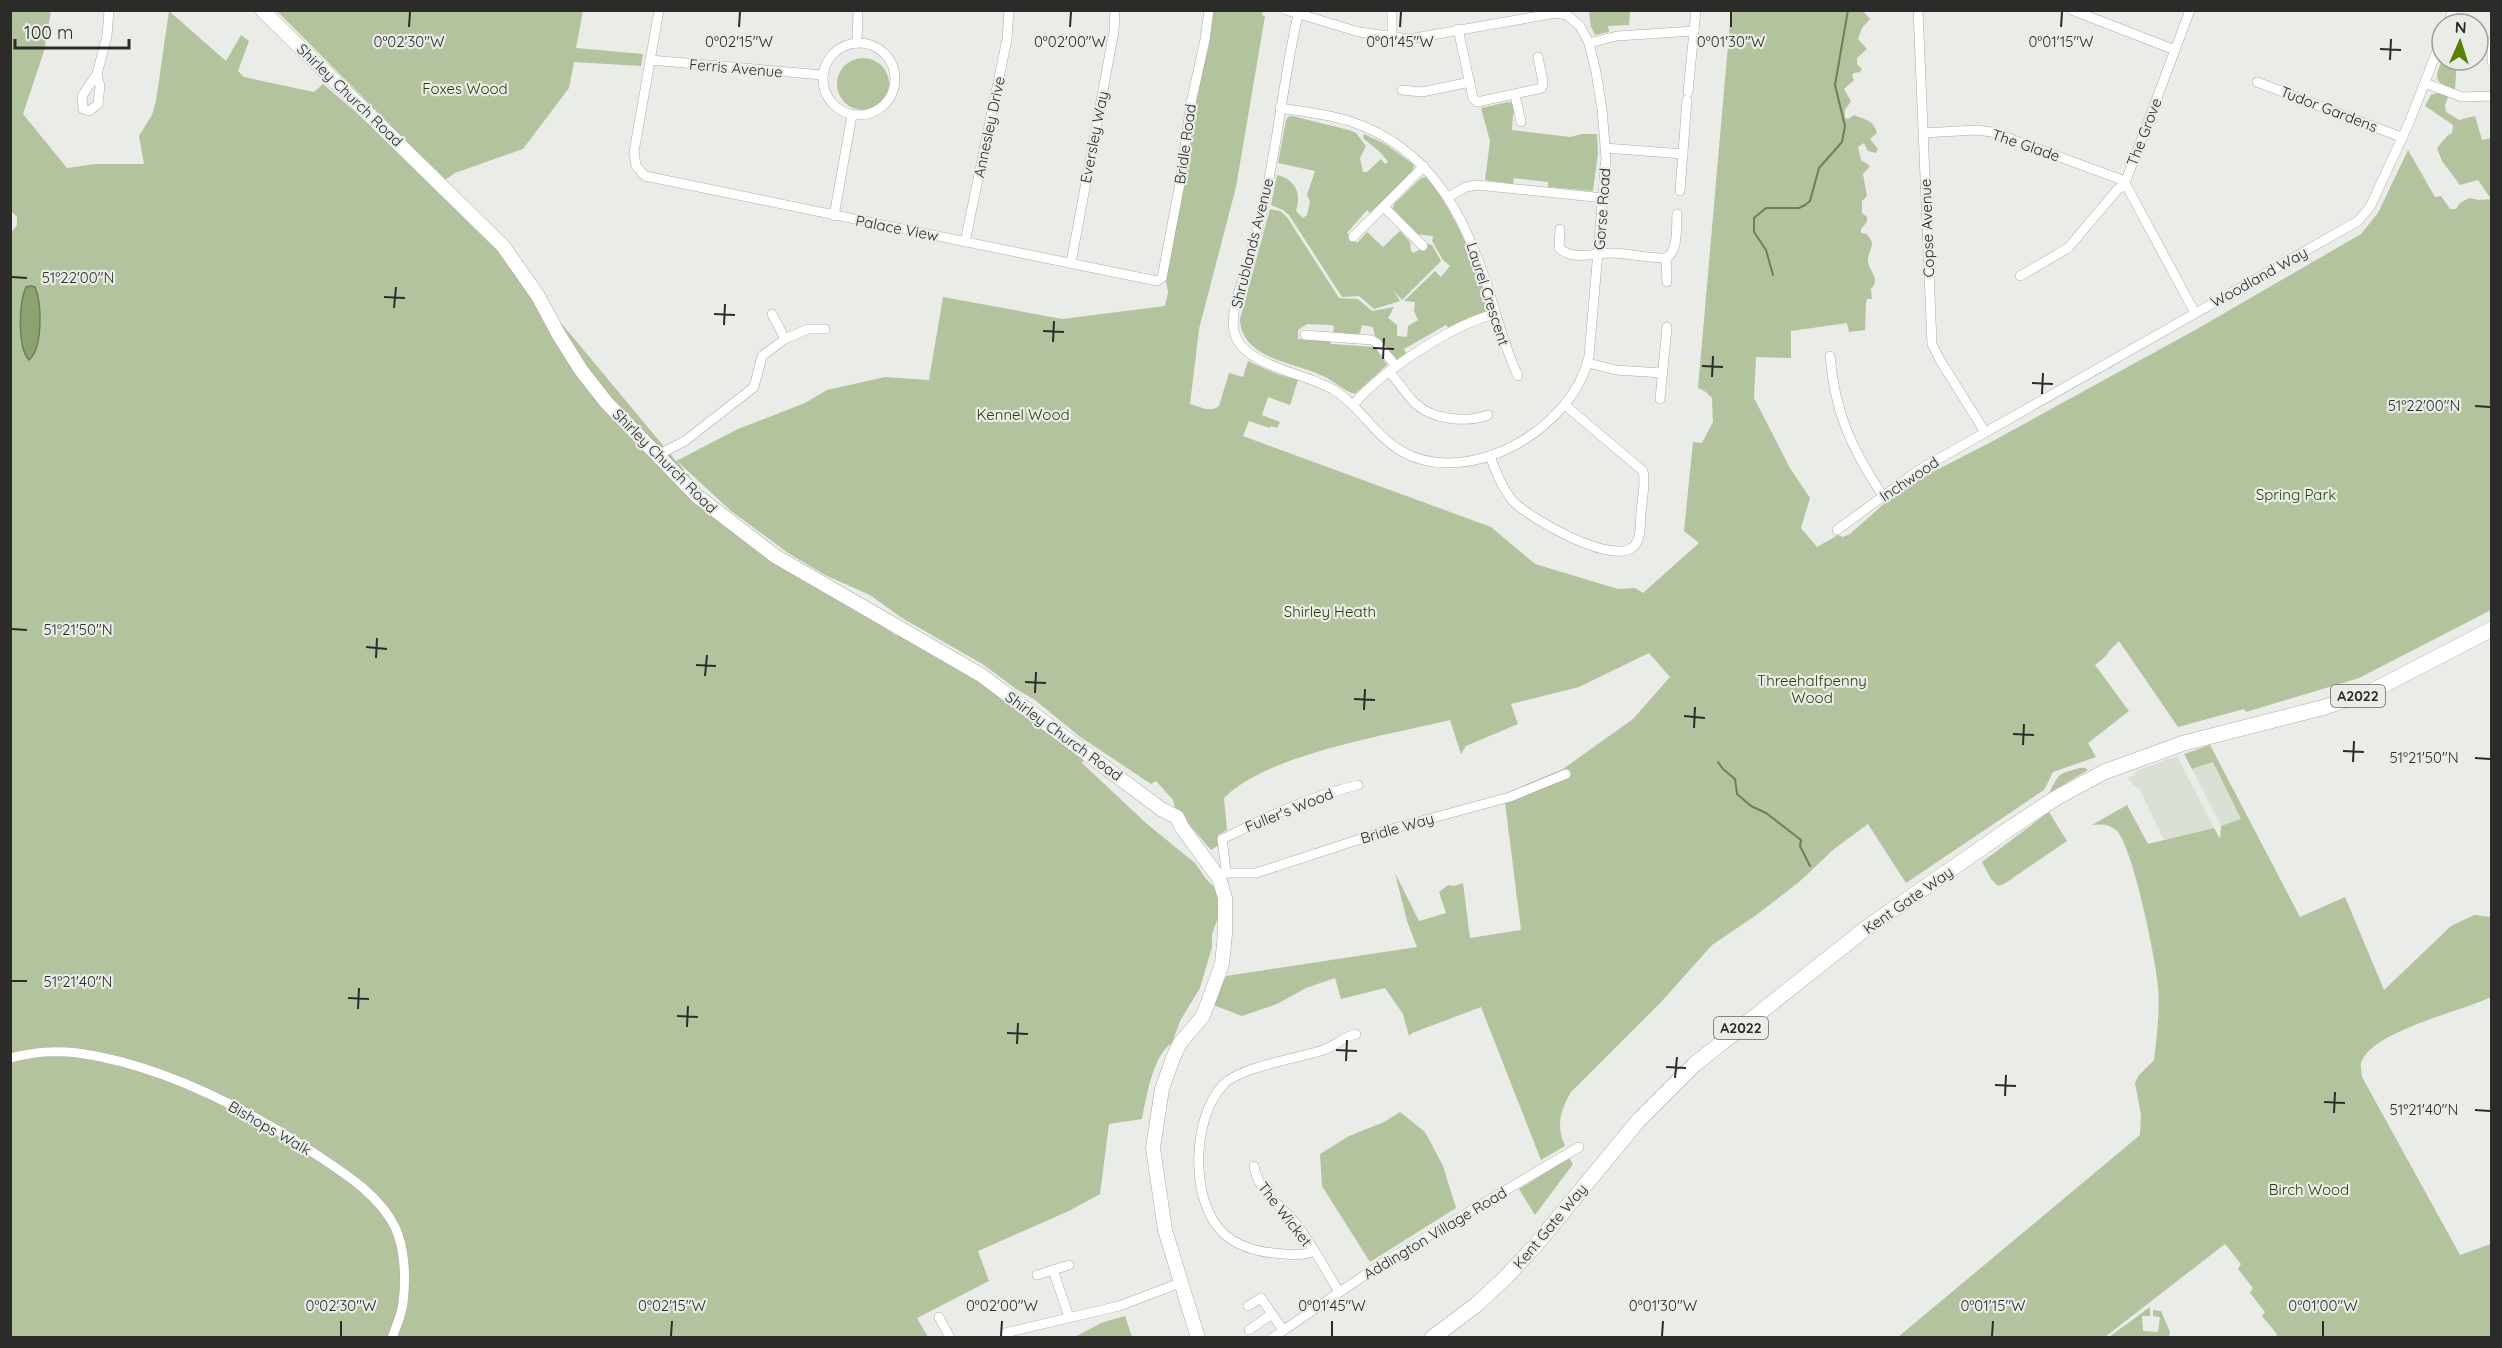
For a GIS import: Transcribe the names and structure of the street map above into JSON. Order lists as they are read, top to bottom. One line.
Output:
{"streets":{"main road":["A2022","Kent Gate Way"],"street":["Ferris Avenue","Shirley Church Road","Tudor Gardens","Annesley Drive","The Grove","Eversley Way","Bridle Road","The Glade","Gorse Road","Palace View","Copse Avenue","Shrublands Avenue","Woodland Way","Laurel Crescent","Inchwood","Fuller's Wood","Bridle Way","Bishops Walk","The Wicket","Addington Village Road"]},"crossings":[["Ferris Avenue","Palace View"],["Shirley Church Road","Bridle Way"],["Tudor Gardens","Woodland Way"],["Annesley Drive","Palace View"],["The Grove","The Glade"],["The Grove","Woodland Way"],["Eversley Way","Palace View"],["Bridle Road","Palace View"],["The Glade","Copse Avenue"],["Gorse Road","Shrublands Avenue"],["Copse Avenue","Woodland Way"],["Copse Avenue","Inchwood"],["Shrublands Avenue","Laurel Crescent"],["Woodland Way","Inchwood"],["The Wicket","Addington Village Road"]],"parks":["Foxes Wood","Kennel Wood","Spring Park","Shirley Heath","Threehalfpenny Wood","Birch Wood"],"scale_bar":"100 m","north":"top","coordinates":["0°02'30\"W","0°02'15\"W","0°02'00\"W","0°01'45\"W","0°01'30\"W","0°01'15\"W","51°22'00\"N","51°21'50\"N","51°21'40\"N","0°01'00\"W"]}
